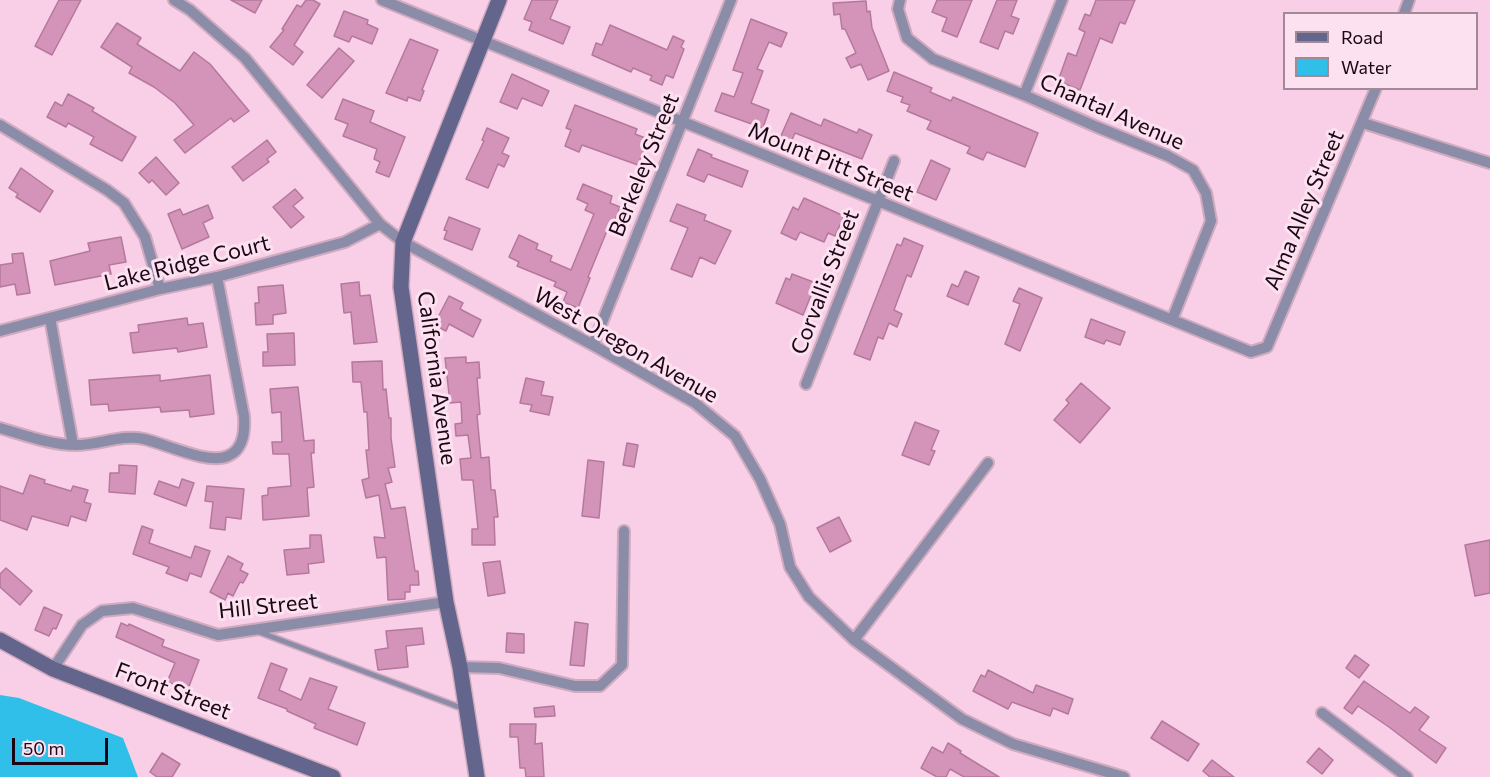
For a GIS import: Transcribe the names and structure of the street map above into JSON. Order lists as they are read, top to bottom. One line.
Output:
{"streets":{"street":["Chantal Avenue","Mount Pitt Street","Berkeley Street","Alma Alley Street","Lake Ridge Court","Corvallis Street","West Oregon Avenue","California Avenue","Hill Street","Front Street"]},"crossings":[["Chantal Avenue","Mount Pitt Street"],["Mount Pitt Street","Berkeley Street"],["Mount Pitt Street","Alma Alley Street"],["Mount Pitt Street","Corvallis Street"],["Mount Pitt Street","California Avenue"],["Berkeley Street","West Oregon Avenue"],["Lake Ridge Court","West Oregon Avenue"],["West Oregon Avenue","California Avenue"],["California Avenue","Hill Street"],["Hill Street","Front Street"]],"legend":["Road","Water"],"scale_bar":"50 m"}
